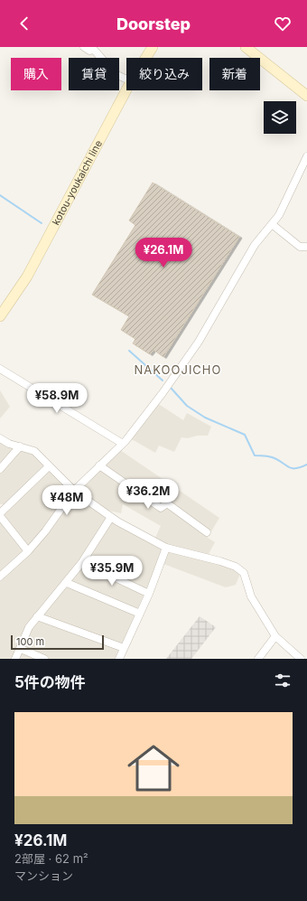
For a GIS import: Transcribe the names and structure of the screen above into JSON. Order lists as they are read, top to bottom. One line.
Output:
{"streets":{"main road":["kotou-youkaichi line"]},"districts":["NAKOOJICHO"],"scale_bar":"100 m","page":{"header":"Doorstep","chip":["購入","賃貸","絞り込み","新着"],"price":["¥26.1M","¥58.9M","¥36.2M","¥48M","¥35.9M"],"scale":"100 m","heading":"5件の物件","list":[{"name":"¥26.1M","note":"2部屋 · 62 m² · マンション"}]}}
